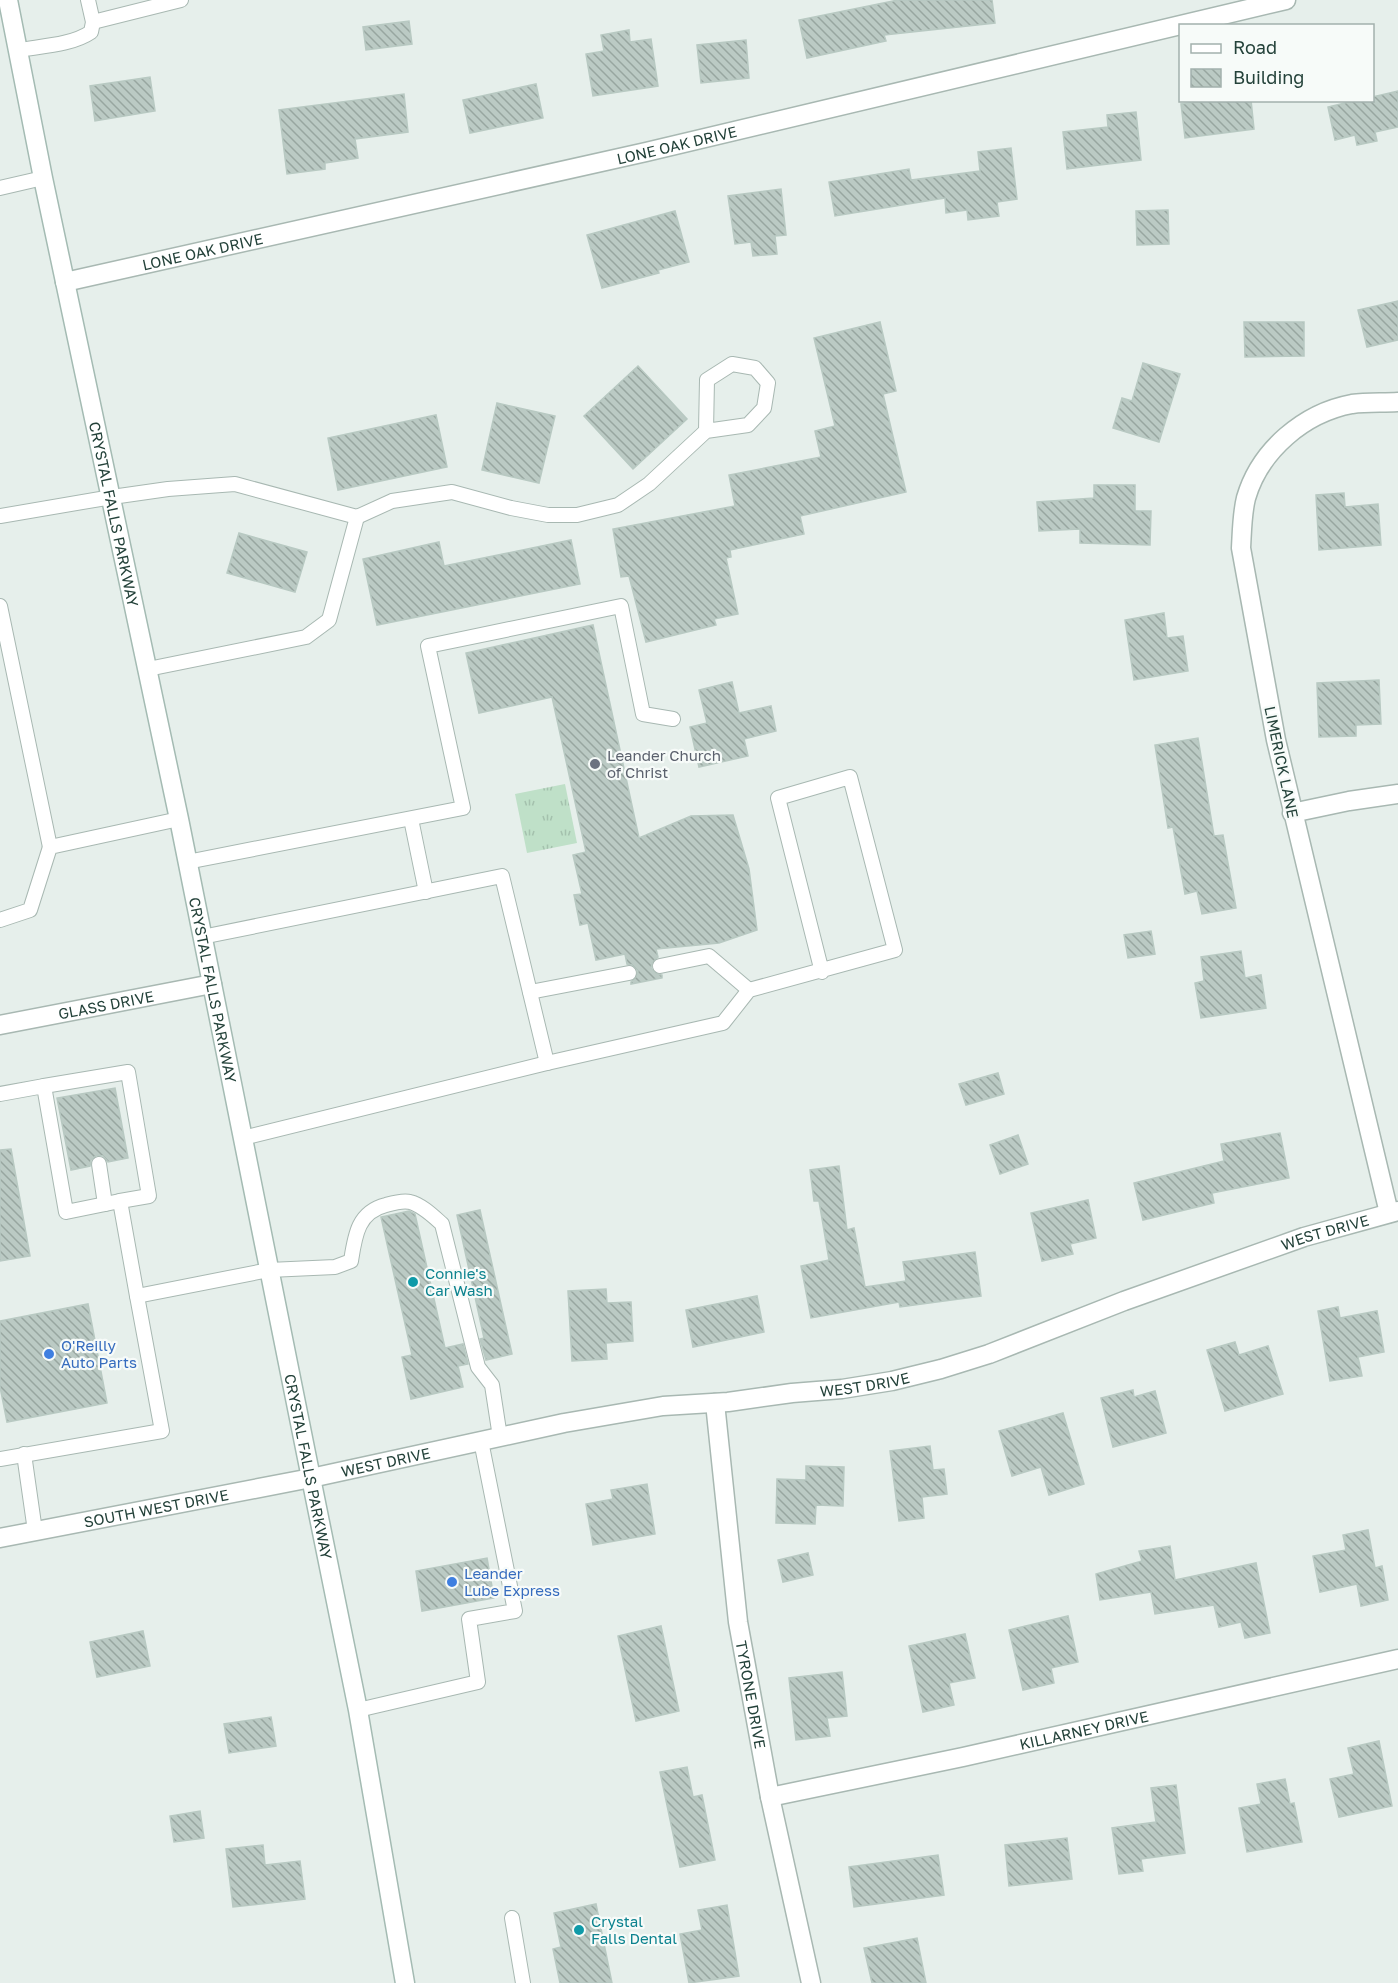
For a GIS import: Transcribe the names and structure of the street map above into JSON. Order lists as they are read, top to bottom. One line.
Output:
{"streets":{"street":["LONE OAK DRIVE","CRYSTAL FALLS PARKWAY","LIMERICK LANE","GLASS DRIVE","WEST DRIVE","SOUTH WEST DRIVE","TYRONE DRIVE","KILLARNEY DRIVE"]},"crossings":[["LONE OAK DRIVE","CRYSTAL FALLS PARKWAY"],["CRYSTAL FALLS PARKWAY","GLASS DRIVE"],["CRYSTAL FALLS PARKWAY","WEST DRIVE"],["CRYSTAL FALLS PARKWAY","SOUTH WEST DRIVE"],["LIMERICK LANE","WEST DRIVE"],["WEST DRIVE","SOUTH WEST DRIVE"],["WEST DRIVE","TYRONE DRIVE"],["TYRONE DRIVE","KILLARNEY DRIVE"]],"places":["Leander Church of Christ","Connie's Car Wash","O'Reilly Auto Parts","Leander Lube Express","Crystal Falls Dental"],"legend":["Road","Building"]}
